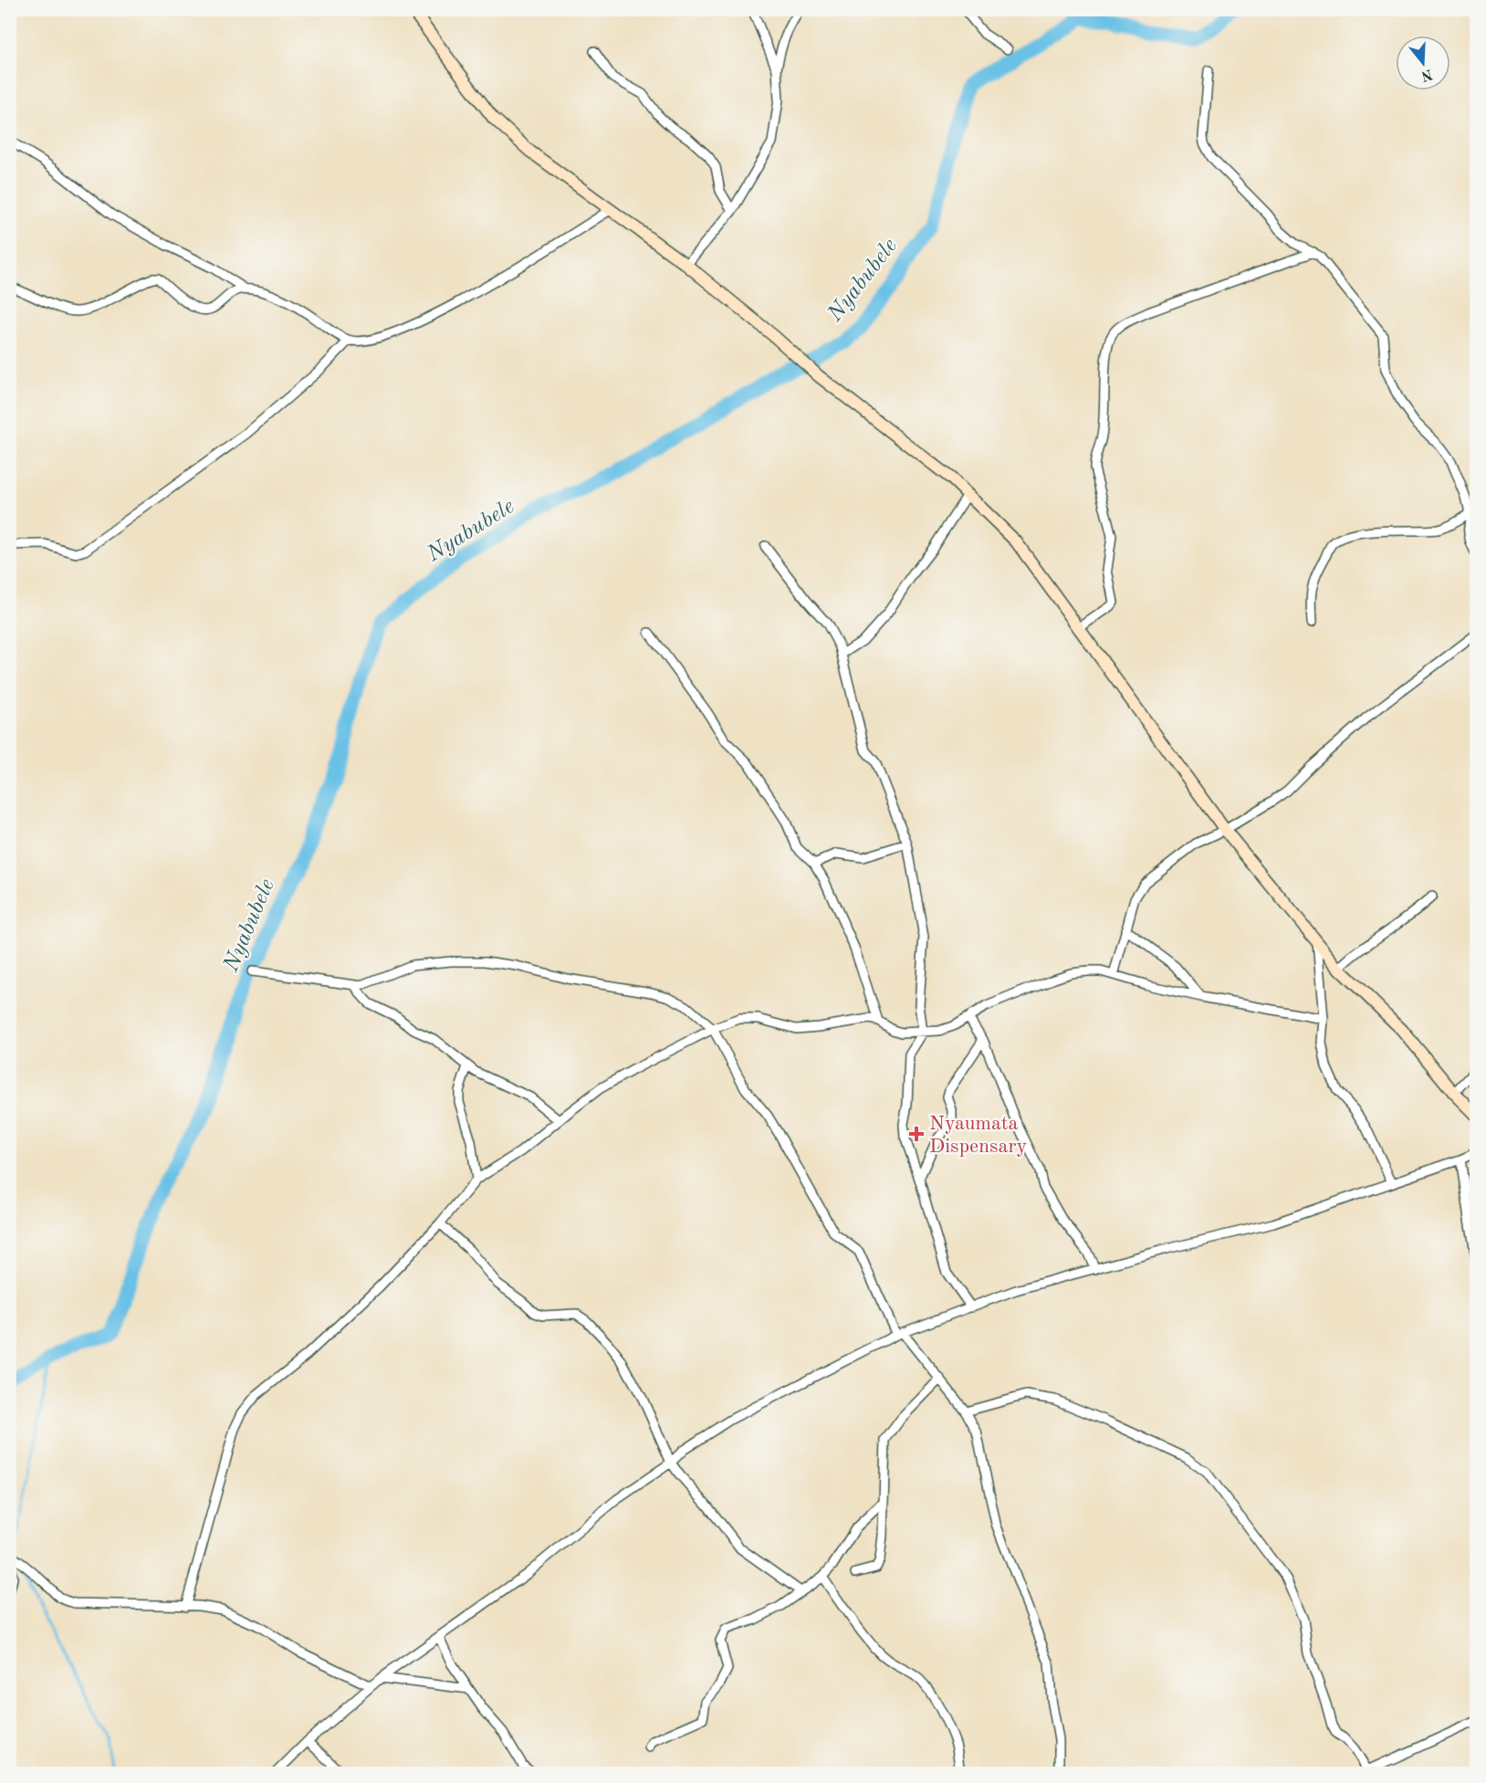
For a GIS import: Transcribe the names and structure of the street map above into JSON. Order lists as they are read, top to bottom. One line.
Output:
{"water":["Nyabubele"],"places":{"health":["Nyaumata Dispensary"]},"north":"bottom"}
